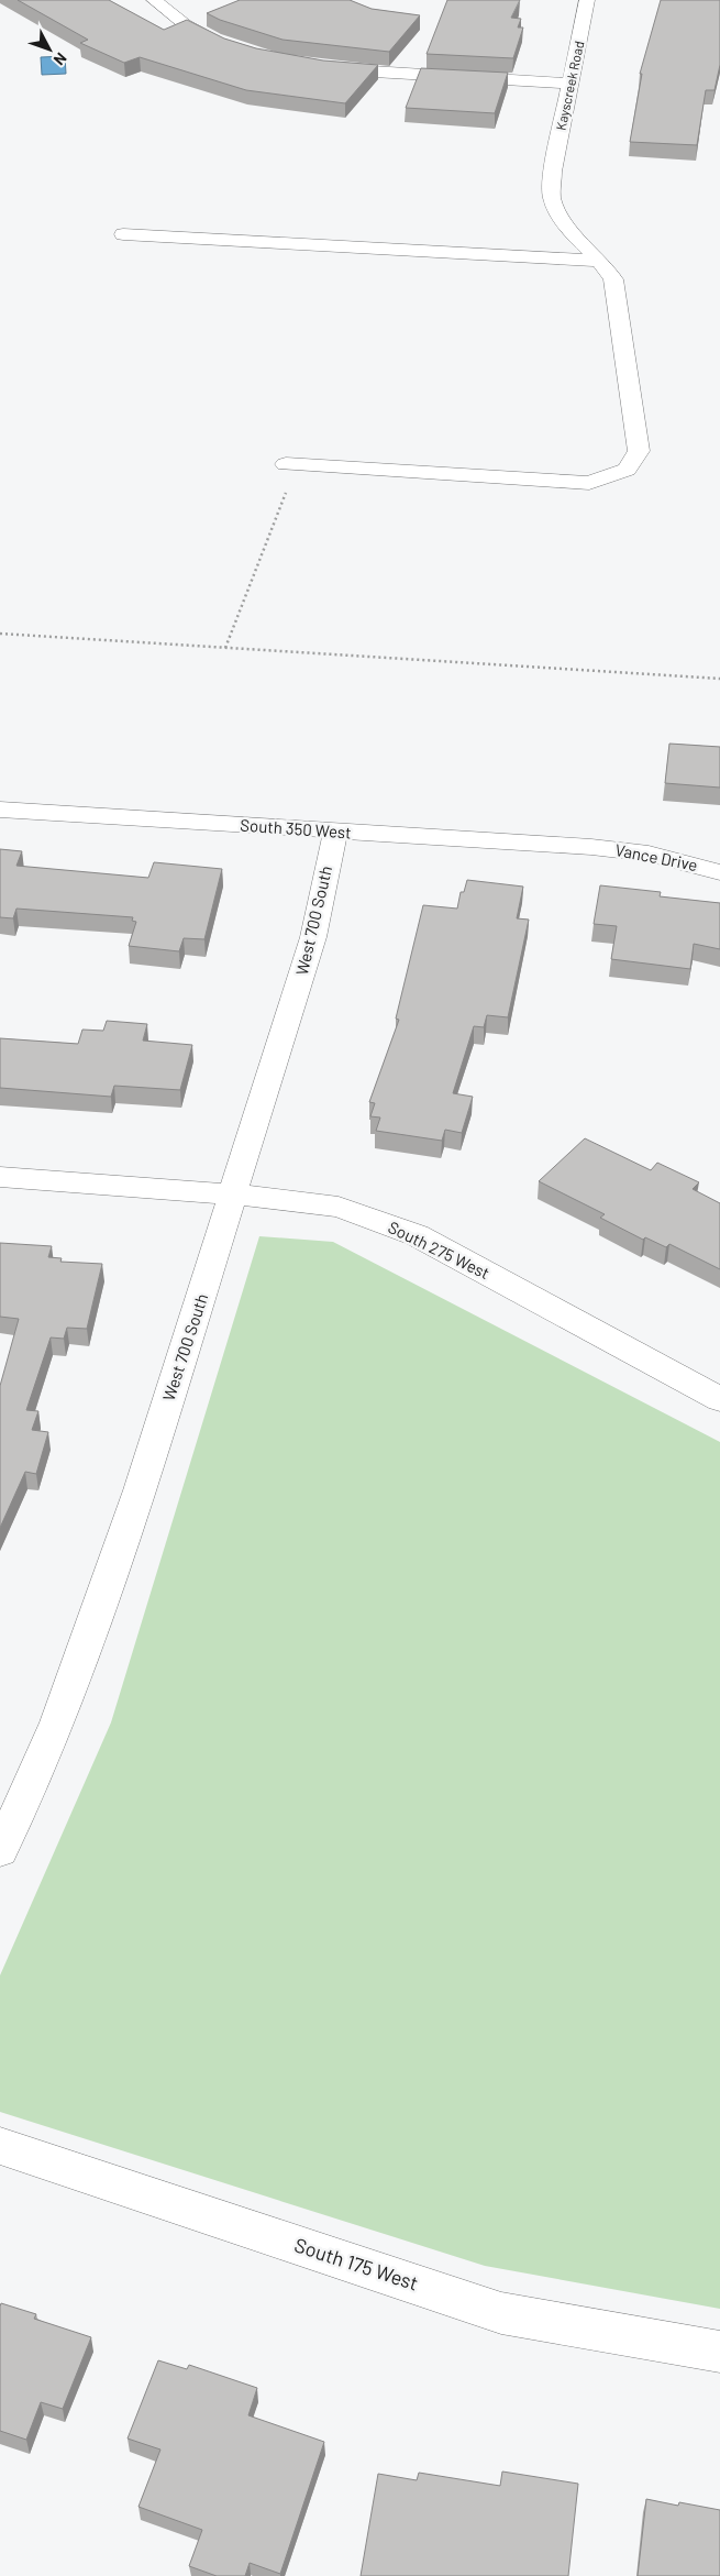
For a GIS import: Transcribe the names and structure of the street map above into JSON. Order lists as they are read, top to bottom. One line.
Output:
{"streets":{"street":["Kayscreek Road","South 350 West","Vance Drive","West 700 South","South 275 West","South 175 West"]},"crossings":[["South 350 West","Vance Drive"],["South 350 West","West 700 South"],["West 700 South","South 275 West"]],"north":"bottom right"}
